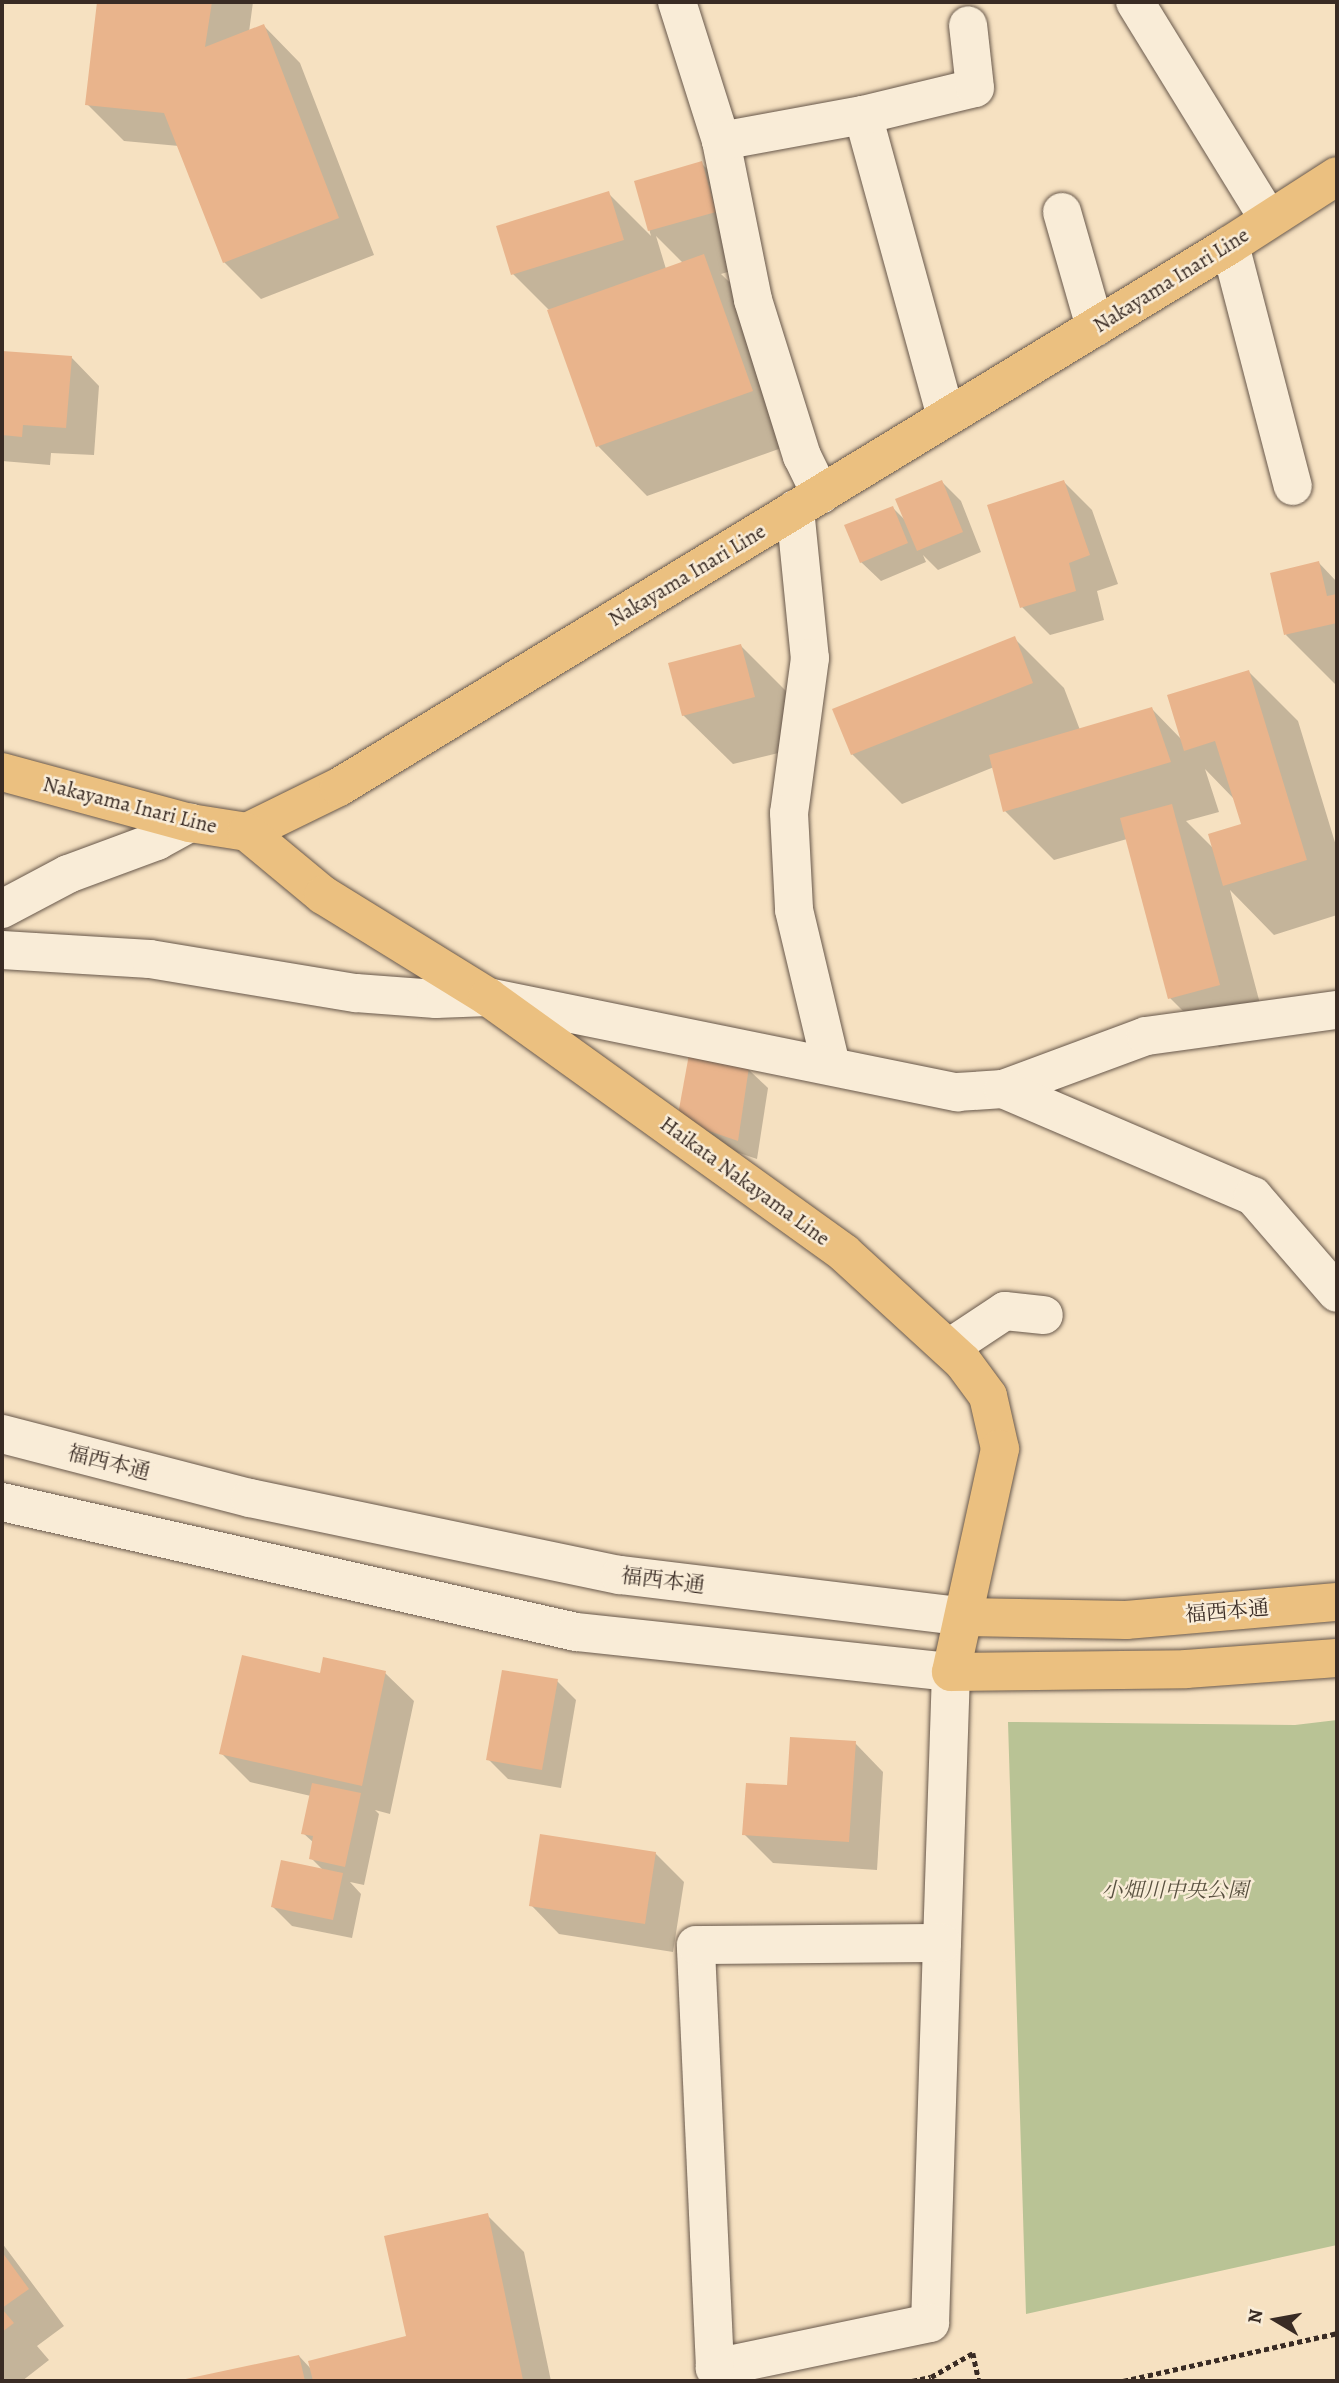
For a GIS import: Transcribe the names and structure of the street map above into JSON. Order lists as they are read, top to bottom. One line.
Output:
{"streets":{"main road":["Nakayama Inari Line","Haikata Nakayama Line","福西本通"]},"crossings":[["Nakayama Inari Line","Haikata Nakayama Line"],["Haikata Nakayama Line","福西本通"]],"parks":["小畑川中央公園"],"north":"left"}
